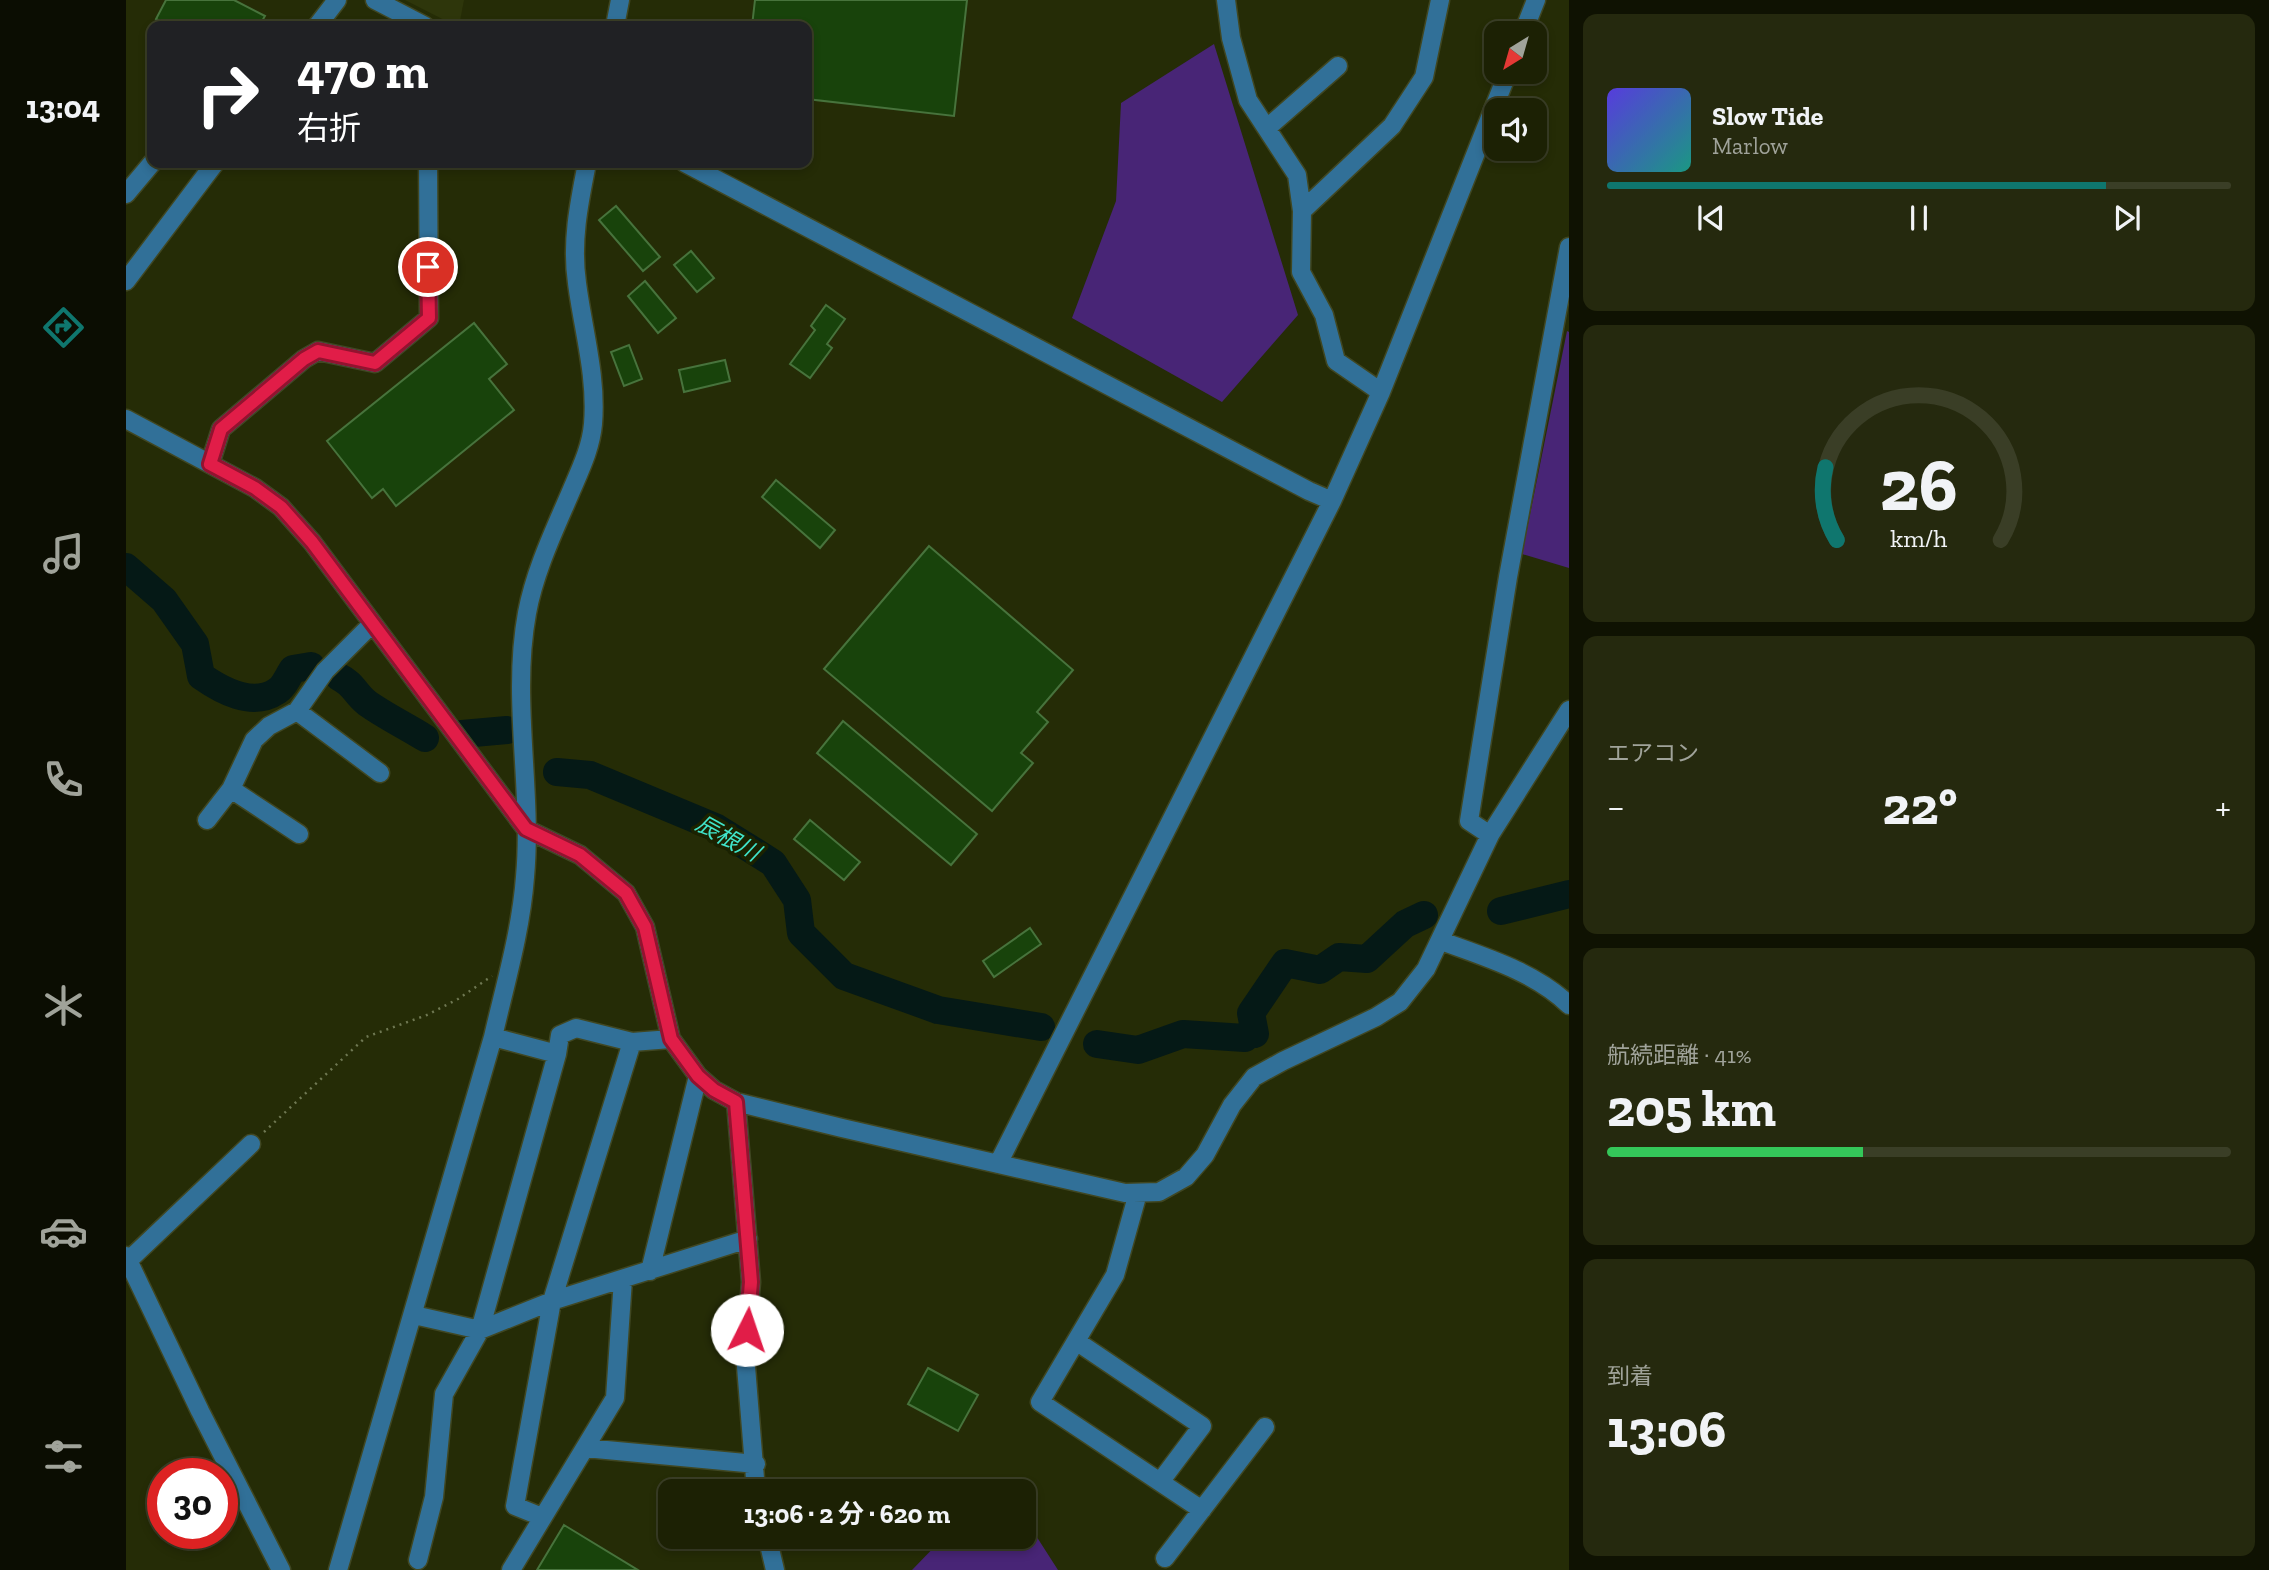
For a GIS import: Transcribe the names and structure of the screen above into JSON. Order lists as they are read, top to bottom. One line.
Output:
{"water":["辰根川"],"north":"bottom left","page":{"tabs":"13:04","turn":["470 m","右折"],"song":["Slow Tide","Marlow"],"tile":["エアコン",["航続距離 · 41%","205 km"],["到着","13:06"]],"heat":["−","22°","+"],"limit":"30","trip":"13:06 · 2 分 · 620 m","gauge":["26","km/h"]}}
